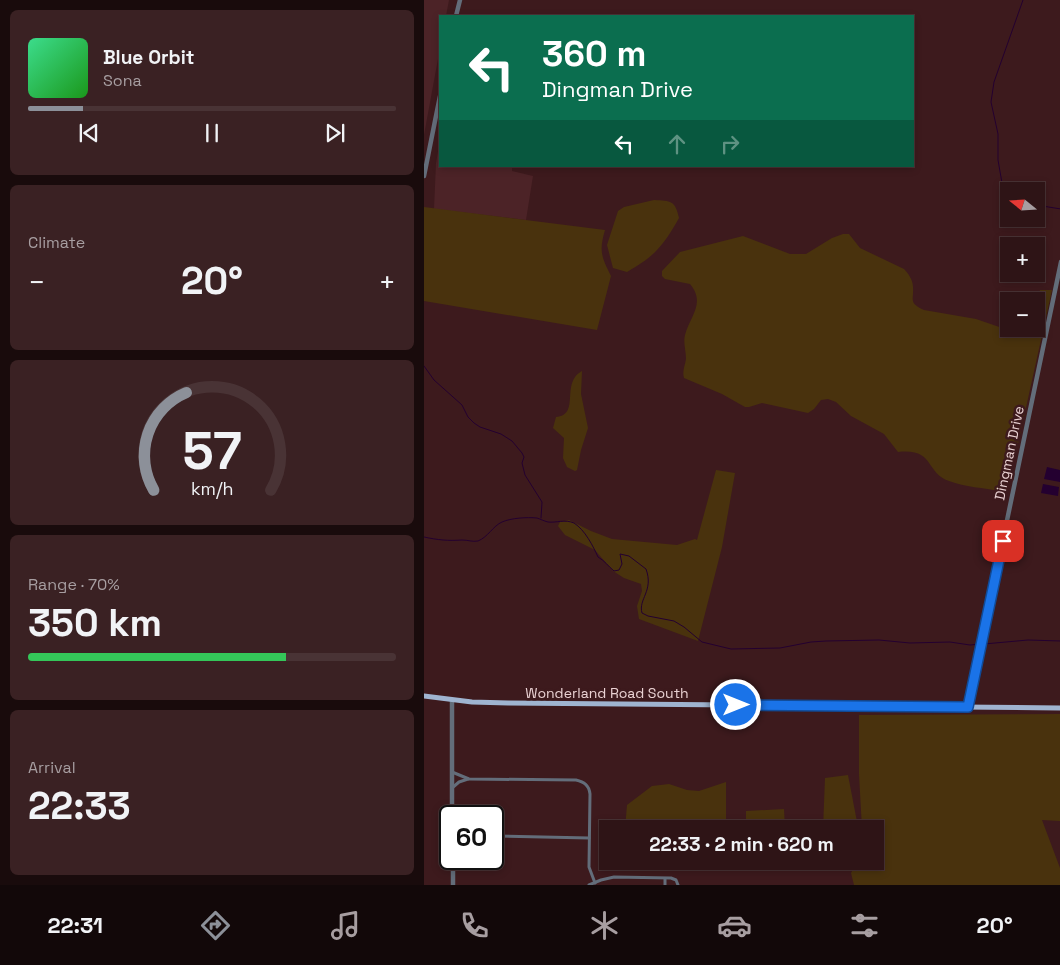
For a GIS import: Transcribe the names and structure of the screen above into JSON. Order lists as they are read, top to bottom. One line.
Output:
{"streets":{"main road":["Wonderland Road South"],"street":["Dingman Drive"]},"crossings":[["Dingman Drive","Wonderland Road South"]],"north":"left","page":{"turn":["360 m","Dingman Drive"],"song":["Blue Orbit","Sona"],"map_buttons":["+","−"],"tile":["Climate",["Range · 70%","350 km"],["Arrival","22:33"]],"heat":["−","20°","+"],"limit":"60","trip":"22:33 · 2 min · 620 m","tabs":["22:31","20°"],"gauge":["57","km/h"]}}
